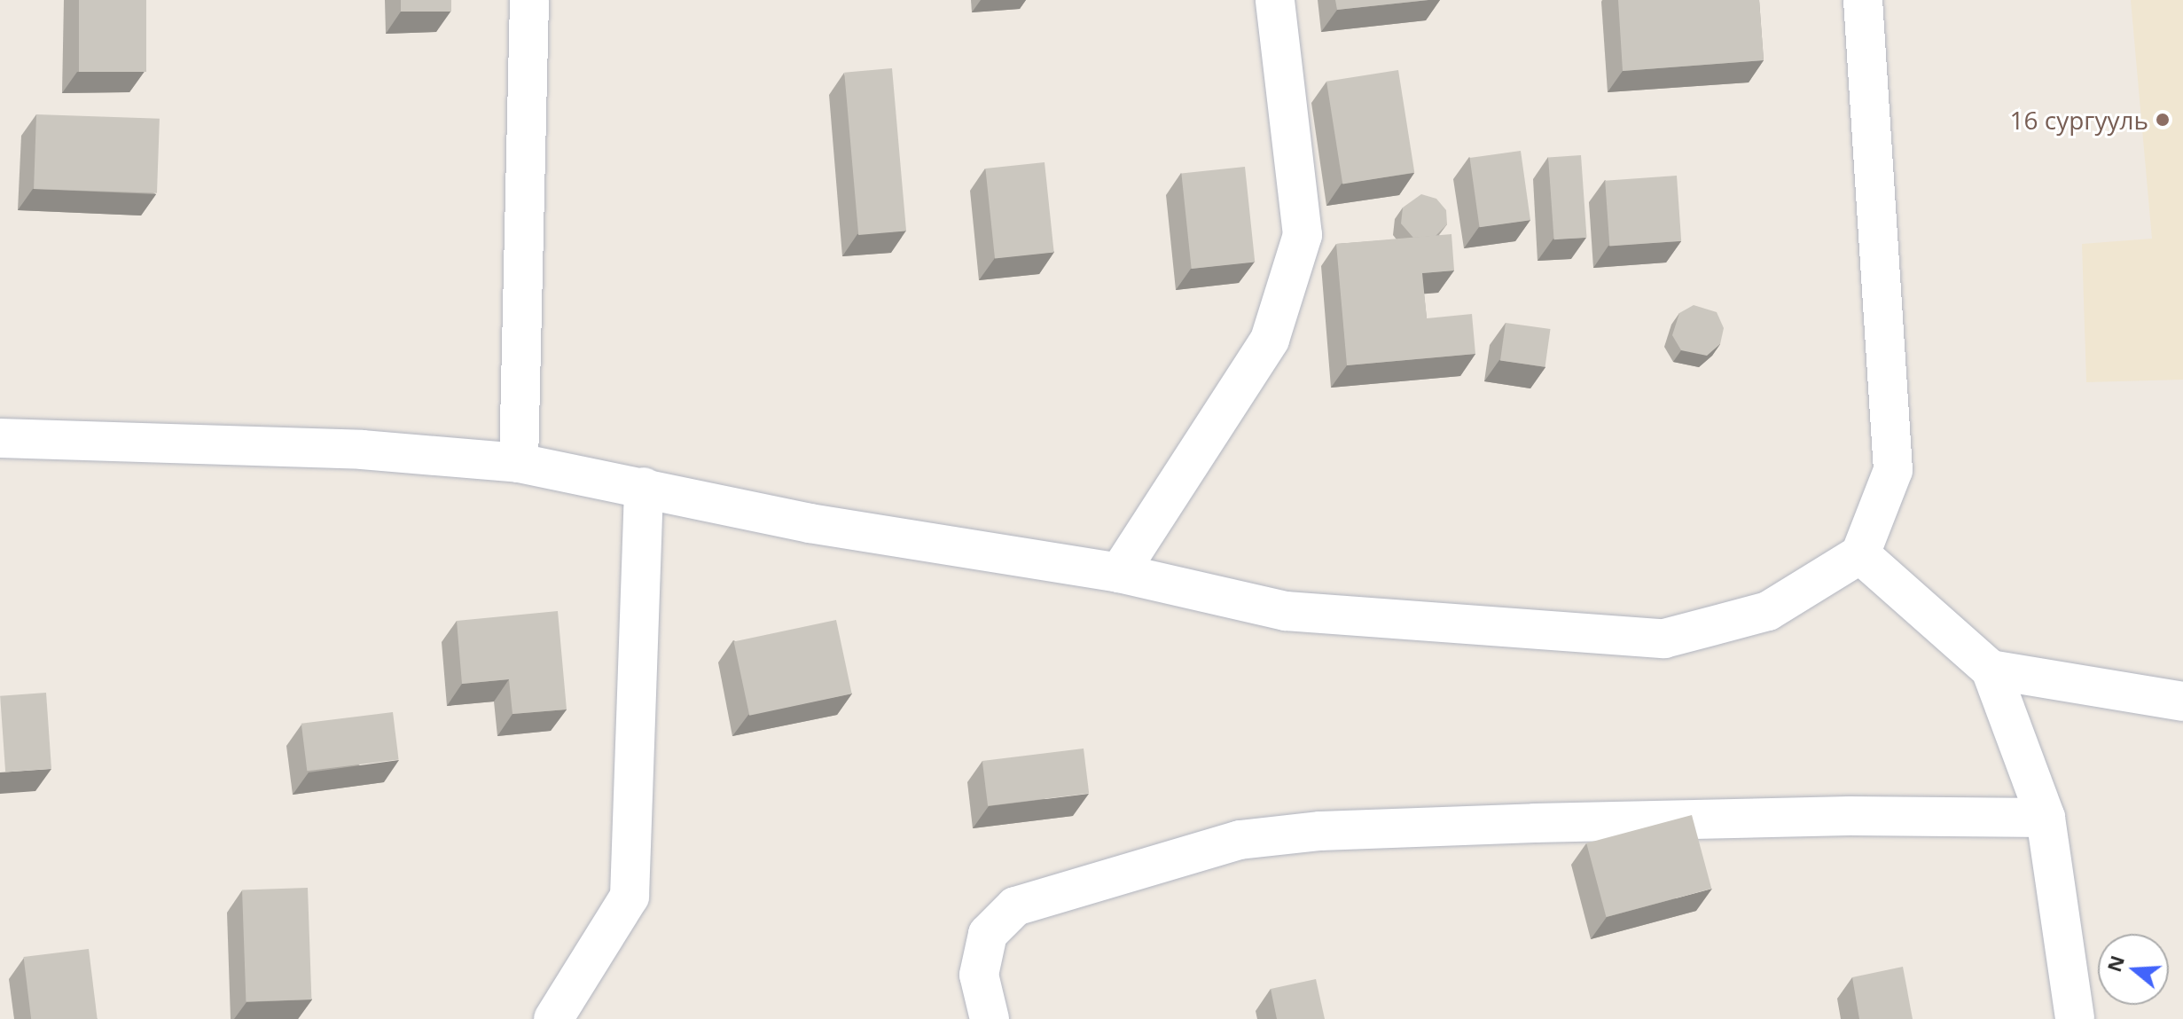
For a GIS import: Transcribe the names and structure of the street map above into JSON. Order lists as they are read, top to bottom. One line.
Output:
{"places":["16 сургууль"],"north":"left"}
